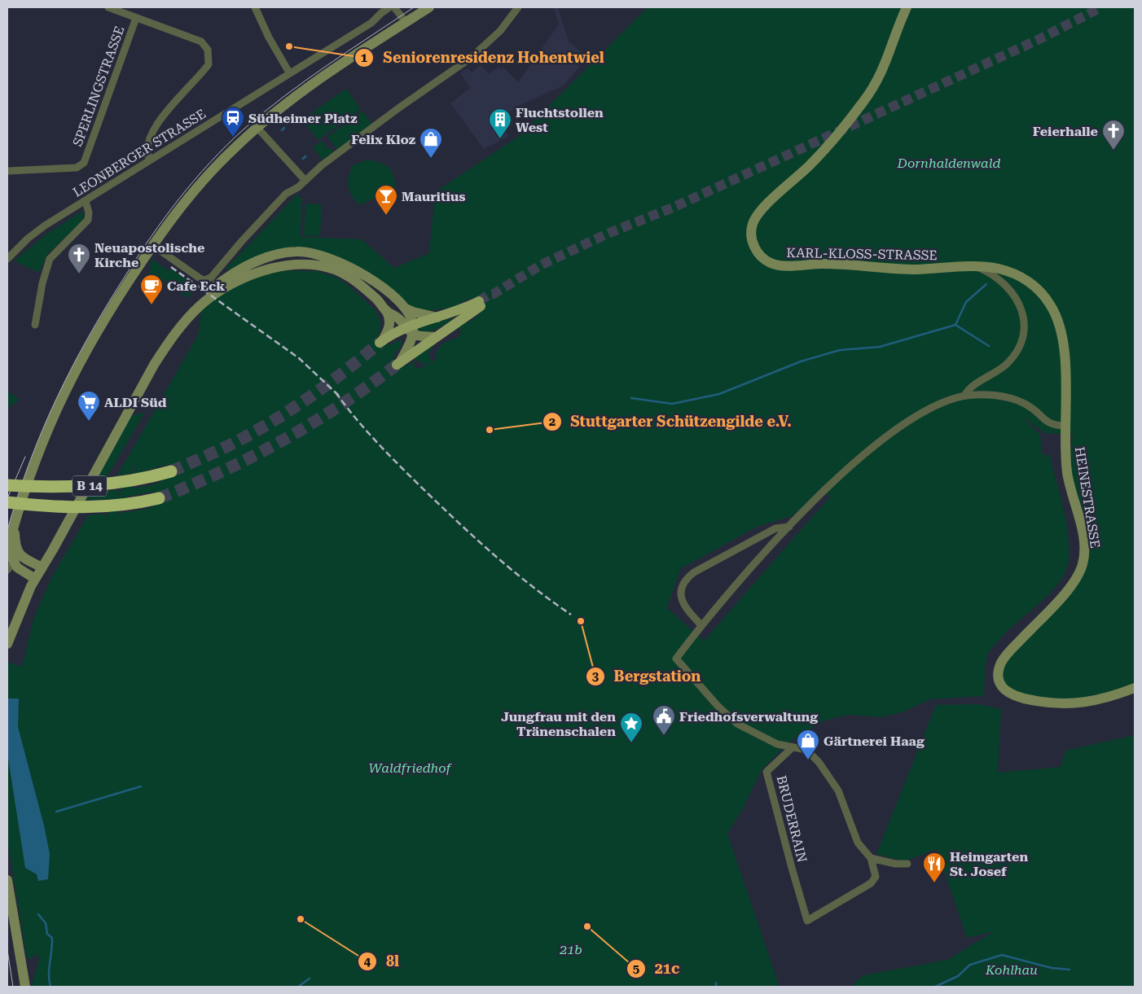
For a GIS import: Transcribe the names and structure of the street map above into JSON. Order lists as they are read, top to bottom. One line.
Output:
{"streets":{"highway":["B 14"],"main road":["KARL-KLOSS-STRASSE","HEINESTRASSE"],"street":["SPERLINGSTRASSE","LEONBERGER STRASSE","BRUDERRAIN"]},"crossings":[["KARL-KLOSS-STRASSE","HEINESTRASSE"]],"parks":["Dornhaldenwald","Waldfriedhof","21b","Kohlhau"],"places":{"other":["Seniorenresidenz Hohentwiel","Stuttgarter Schützengilde e.V.","Bergstation","8l","21c"],"station":["Südheimer Platz"],"building":["Fluchtstollen West"],"church":["Feierhalle","Neuapostolische Kirche"],"shop":["Felix Kloz","Gärtnerei Haag"],"bar":["Mauritius"],"cafe":["Cafe Eck"],"supermarket":["ALDI Süd"],"public building":["Friedhofsverwaltung"],"place":["Jungfrau mit den Tränenschalen"],"restaurant":["Heimgarten St. Josef"]}}
